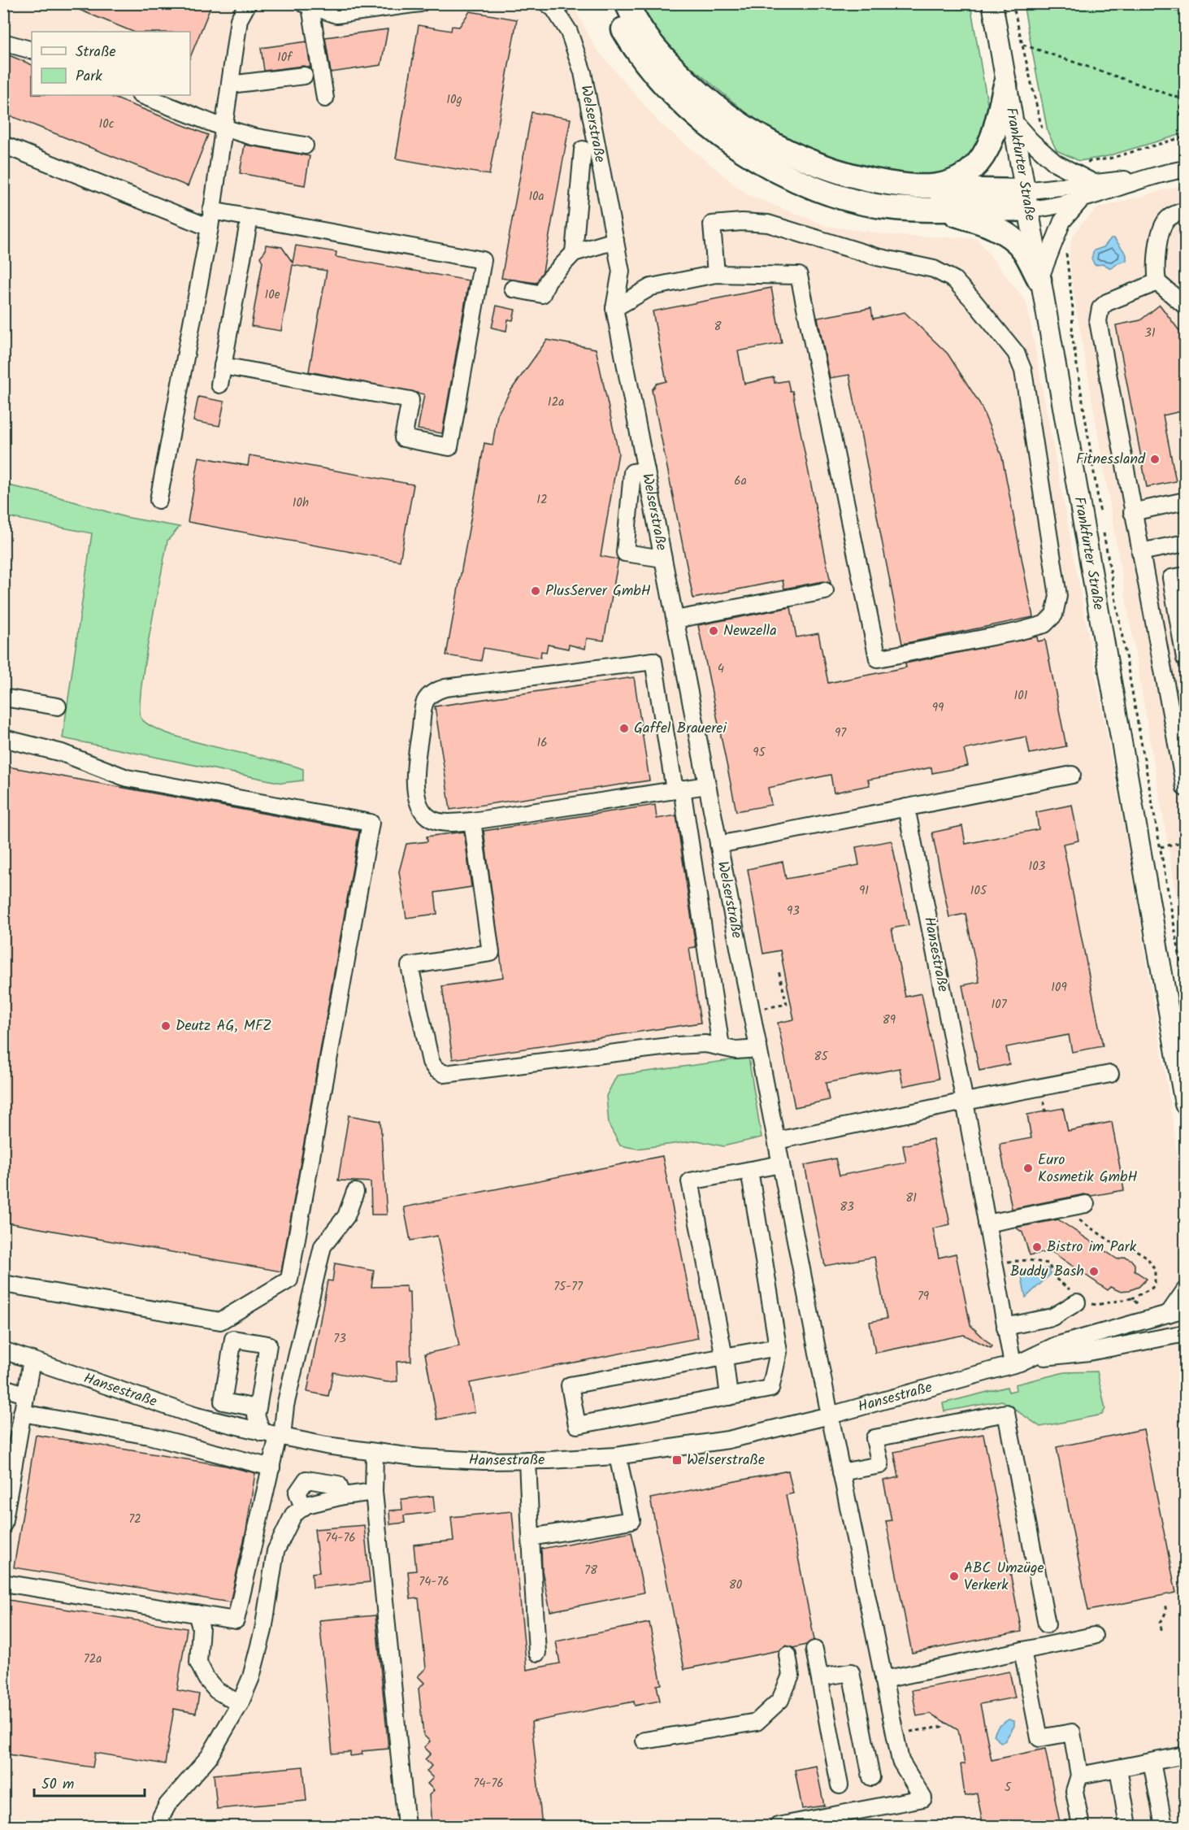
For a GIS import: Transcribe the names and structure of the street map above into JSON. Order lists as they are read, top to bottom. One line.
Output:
{"streets":{"main road":["Frankfurter Straße"],"street":["Welserstraße","Hansestraße"]},"crossings":[["Welserstraße","Hansestraße"]],"places":{"other":["Fitnessland","PlusServer GmbH","Newzella","Gaffel Brauerei","Deutz AG, MFZ","Euro Kosmetik GmbH","Bistro im Park","Buddy Bash","ABC Umzüge Verkerk"],"transit":["Welserstraße"]},"house_numbers":["10f","10g","10c","10a","10e","8","31","12a","6a","12","10h","4","101","99","97","16","95","103","91","105","93","109","107","89","85","81","83","75-77","79","73","72","74-76","78","74-76","80","72a","74-76","5"],"legend":["Straße","Park"],"scale_bar":"50 m"}
